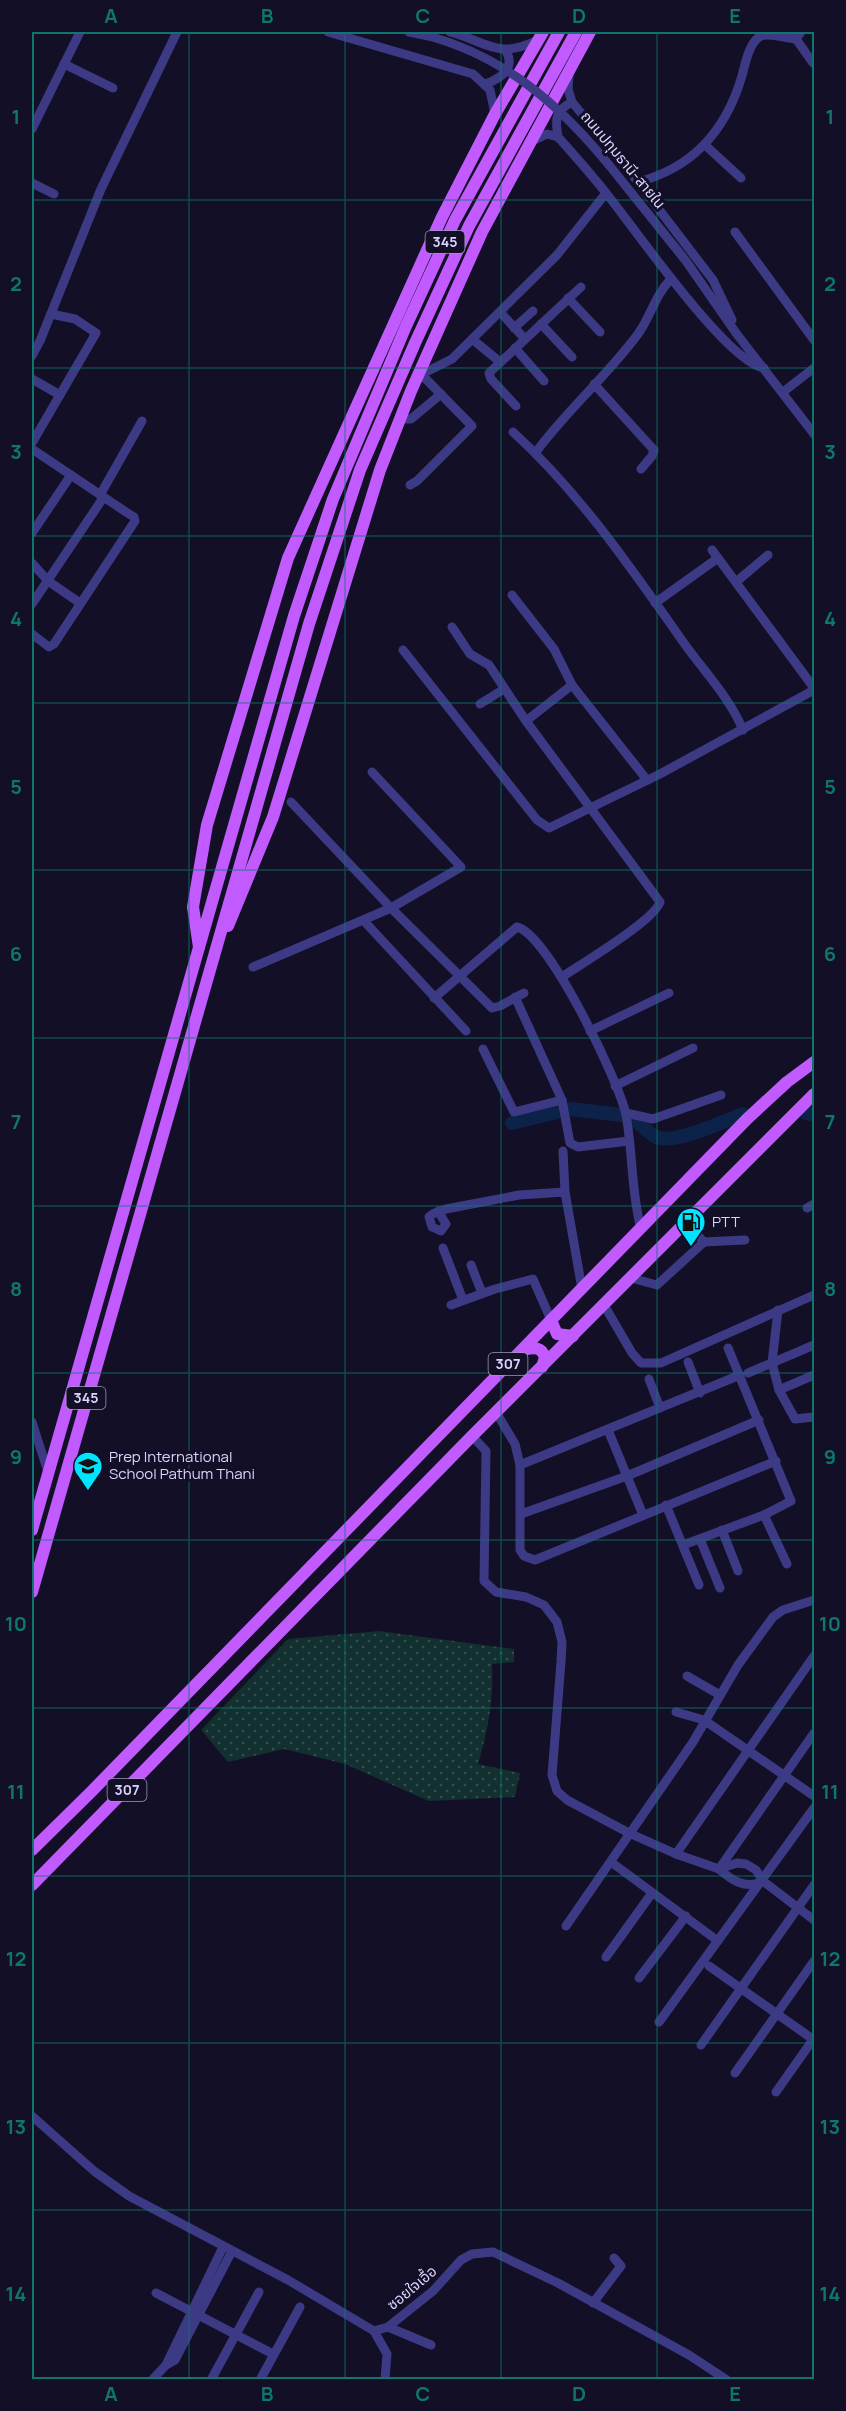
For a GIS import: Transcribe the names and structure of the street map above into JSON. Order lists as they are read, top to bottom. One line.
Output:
{"streets":{"main road":["345","307"],"street":["ถนนปทุมธานี-สายใน","ซอยใจเอื้อ"]},"places":{"fuel station":["PTT"],"school or university":["Prep International School Pathum Thani"]},"grid":{"columns":["A","B","C","D","E"],"rows":["1","2","3","4","5","6","7","8","9","10","11","12","13","14"]}}
